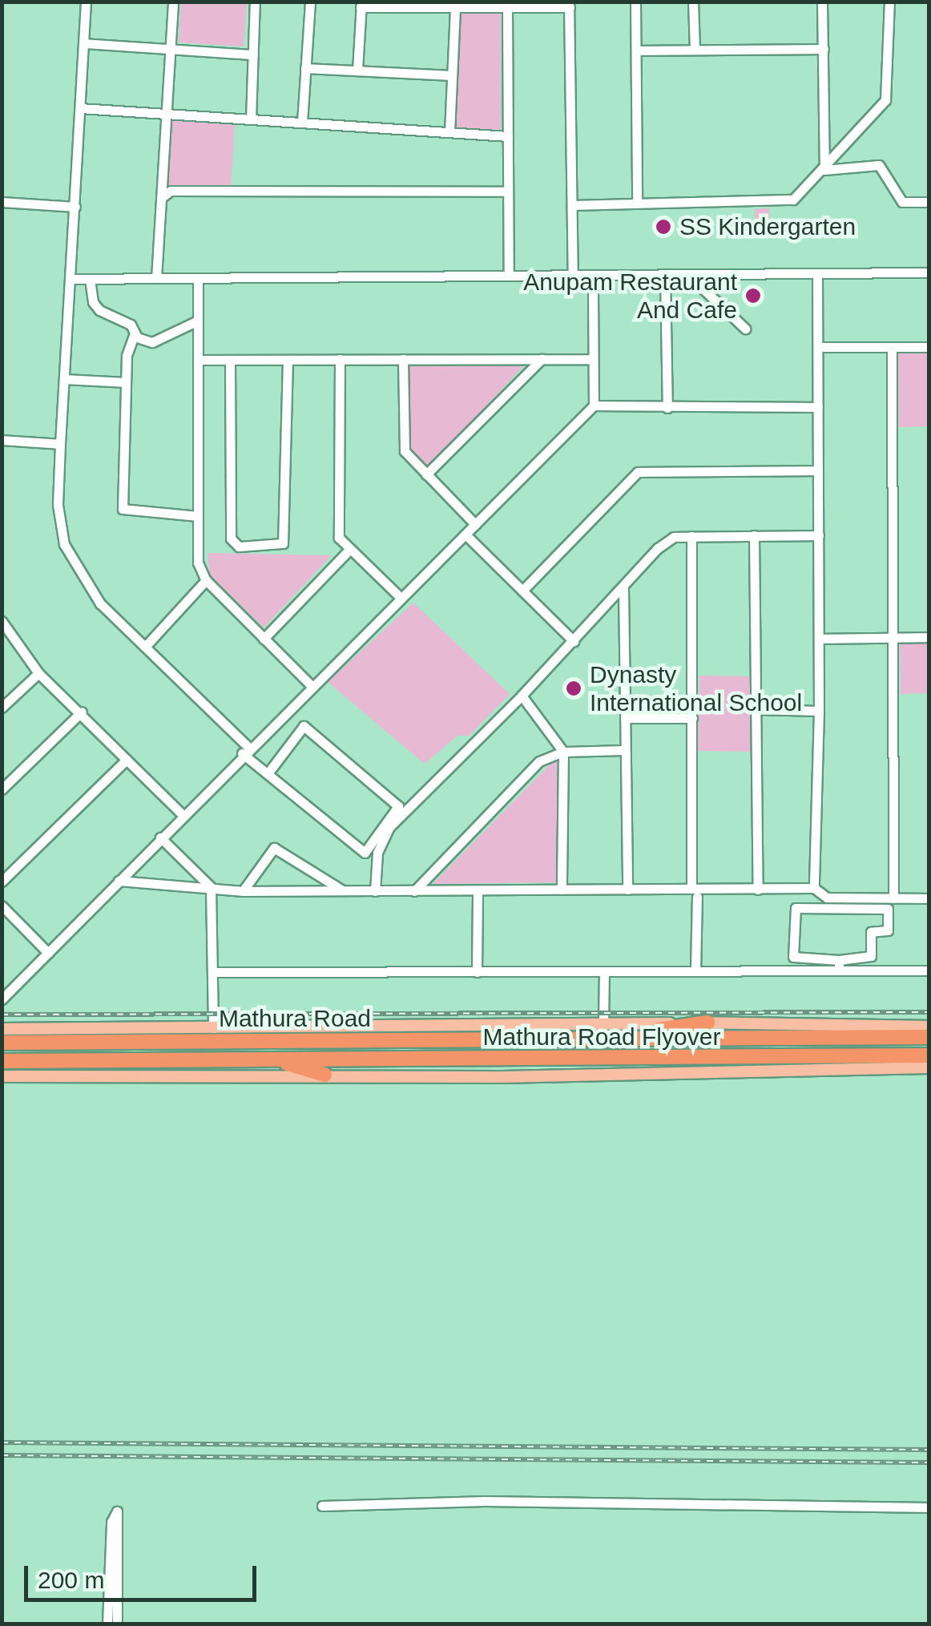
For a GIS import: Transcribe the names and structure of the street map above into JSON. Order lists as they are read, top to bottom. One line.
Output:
{"streets":{"highway":["Mathura Road","Mathura Road Flyover"]},"crossings":[["Mathura Road","Mathura Road Flyover"]],"places":["SS Kindergarten","Anupam Restaurant And Cafe","Dynasty International School"],"scale_bar":"200 m"}
